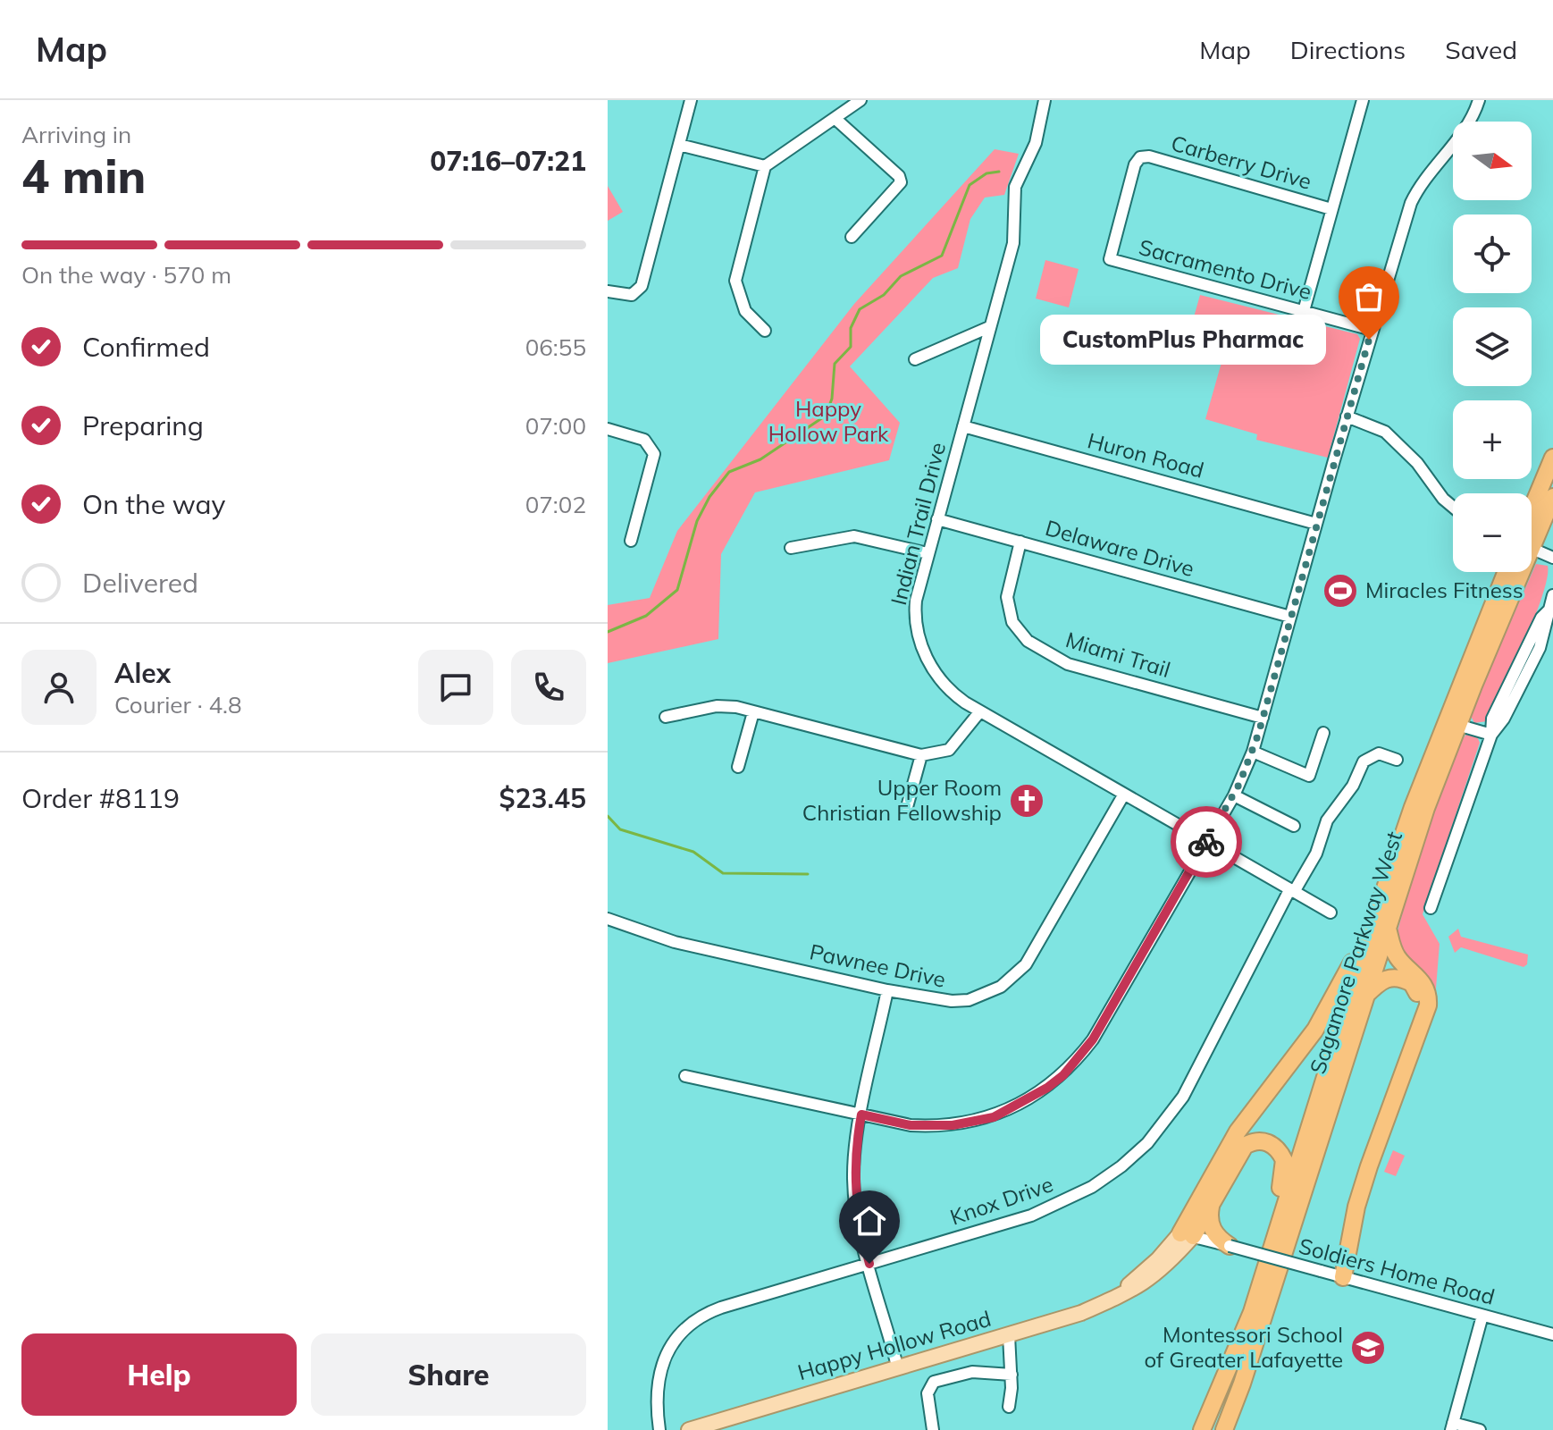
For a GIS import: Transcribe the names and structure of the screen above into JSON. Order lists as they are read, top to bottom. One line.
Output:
{"streets":{"highway":["Sagamore Parkway West"],"main road":["Happy Hollow Road"],"street":["Carberry Drive","Sacramento Drive","Huron Road","Indian Trail Drive","Delaware Drive","Miami Trail","Pawnee Drive","Knox Drive","Soldiers Home Road"]},"crossings":[["Carberry Drive","Sacramento Drive"],["Huron Road","Indian Trail Drive"],["Indian Trail Drive","Delaware Drive"],["Indian Trail Drive","Pawnee Drive"],["Indian Trail Drive","Knox Drive"],["Delaware Drive","Miami Trail"]],"parks":["Happy Hollow Park"],"places":{"other":["CustomPlus Pharmac"],"sports":["Miracles Fitness"],"church":["Upper Room Christian Fellowship"],"school or university":["Montessori School of Greater Lafayette"]},"north":"right","page":{"header":"Map","nav":["Map","Directions","Saved"],"heading":["4 min","Arriving in","07:16–07:21"],"panel":["Alex","Courier · 4.8","Order #8119","$23.45"],"map_buttons":["+","−"],"bar":"On the way · 570 m","list":[["Confirmed","06:55"],["Preparing","07:00"],["On the way","07:02"],"Delivered"],"bubble":"CustomPlus Pharmac","buttons":["Help","Share"]}}
